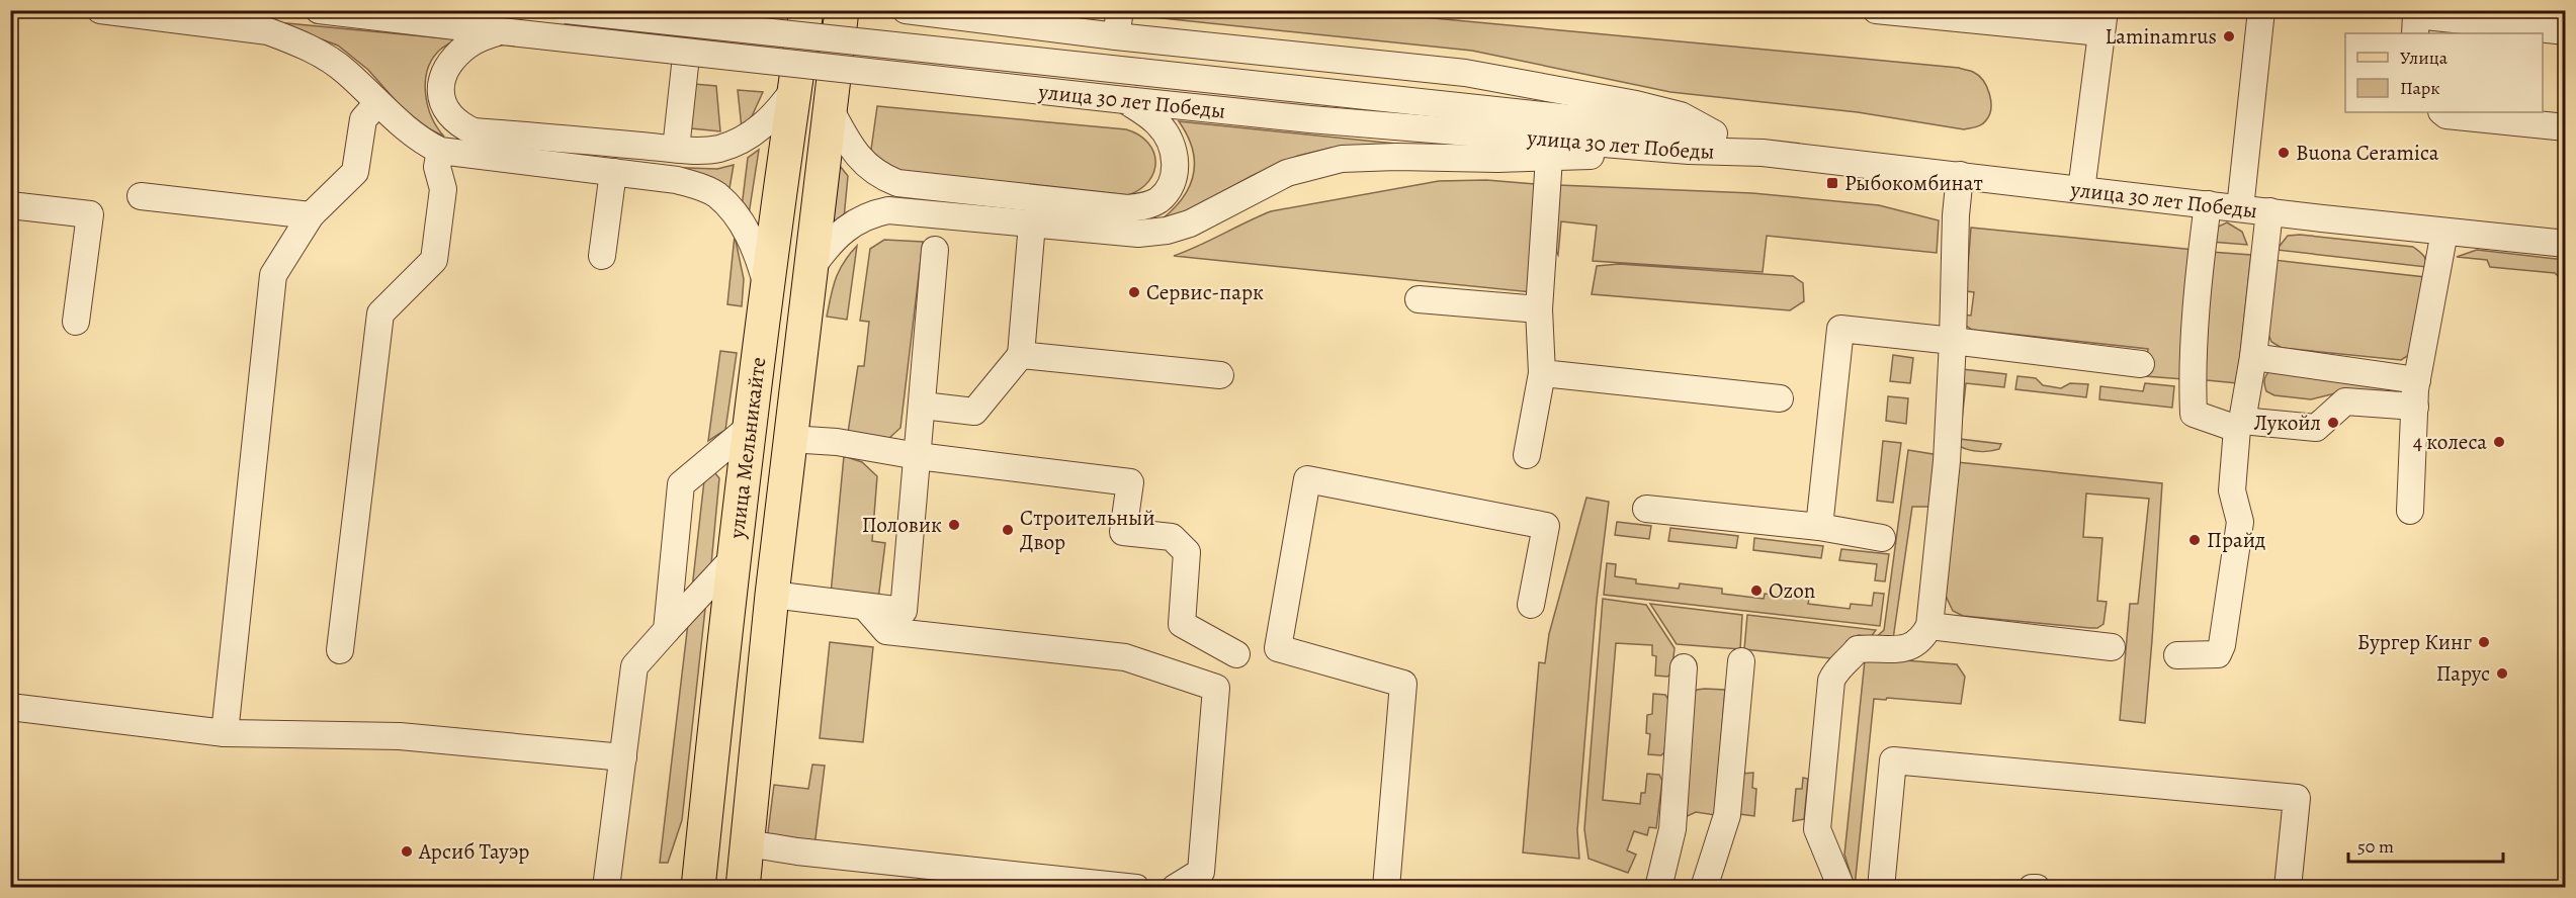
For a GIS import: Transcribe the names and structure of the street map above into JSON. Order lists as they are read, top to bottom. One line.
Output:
{"streets":{"main road":["улица Мельникайте"],"street":["улица 30 лет Победы"]},"places":{"other":["Laminamrus","Buona Ceramica","Сервис-парк","Лукойл","4 колеса","Половик","Строительный Двор","Прайд","Ozon","Бургер Кинг","Парус","Арсиб Тауэр"],"transit":["Рыбокомбинат"]},"legend":["Улица","Парк"],"scale_bar":"50 m"}
